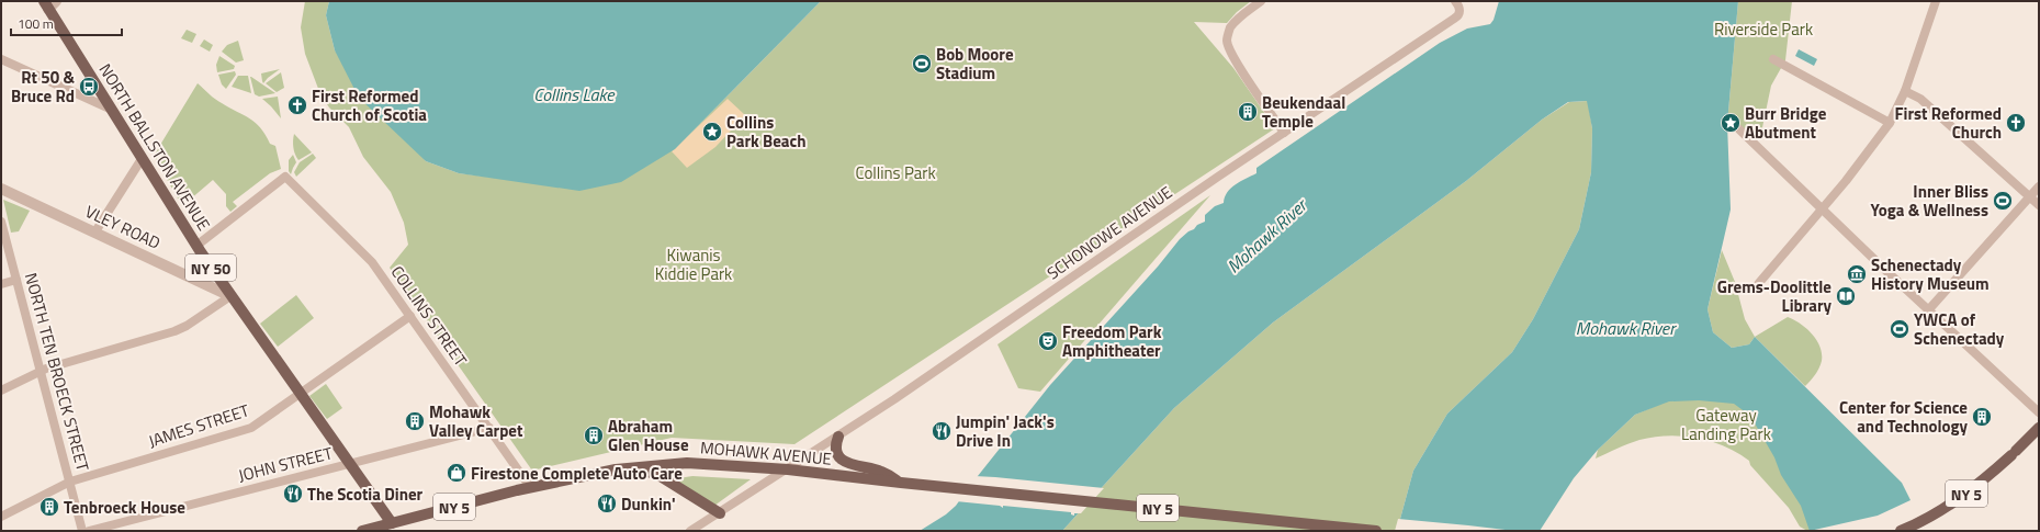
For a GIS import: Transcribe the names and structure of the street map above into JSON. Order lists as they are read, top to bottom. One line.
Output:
{"streets":{"main road":["NORTH BALLSTON AVENUE","NY 50","MOHAWK AVENUE","NY 5"],"street":["VLEY ROAD","SCHONOWE AVENUE","COLLINS STREET","NORTH TEN BROECK STREET","JAMES STREET","JOHN STREET"]},"crossings":[["NORTH BALLSTON AVENUE","VLEY ROAD"],["NORTH BALLSTON AVENUE","COLLINS STREET"],["NORTH BALLSTON AVENUE","JAMES STREET"],["NORTH BALLSTON AVENUE","MOHAWK AVENUE"],["NORTH BALLSTON AVENUE","JOHN STREET"],["SCHONOWE AVENUE","MOHAWK AVENUE"],["COLLINS STREET","JAMES STREET"],["COLLINS STREET","MOHAWK AVENUE"],["COLLINS STREET","JOHN STREET"],["NORTH TEN BROECK STREET","JAMES STREET"]],"water":["Collins Lake","Mohawk River"],"parks":["Riverside Park","Collins Park","Kiwanis Kiddie Park","Gateway Landing Park"],"places":{"sports":["Bob Moore Stadium","Inner Bliss Yoga & Wellness","YWCA of Schenectady"],"bus stop":["Rt 50 & Bruce Rd"],"church":["First Reformed Church of Scotia","First Reformed Church"],"building":["Beukendaal Temple","Center for Science and Technology","Mohawk Valley Carpet","Abraham Glen House","Tenbroeck House"],"place":["Burr Bridge Abutment","Collins Park Beach"],"museum":["Schenectady History Museum"],"library":["Grems-Doolittle Library"],"theatre":["Freedom Park Amphitheater"],"restaurant":["Jumpin' Jack's Drive In","The Scotia Diner","Dunkin'"],"shop":["Firestone Complete Auto Care"]},"scale_bar":"100 m"}
